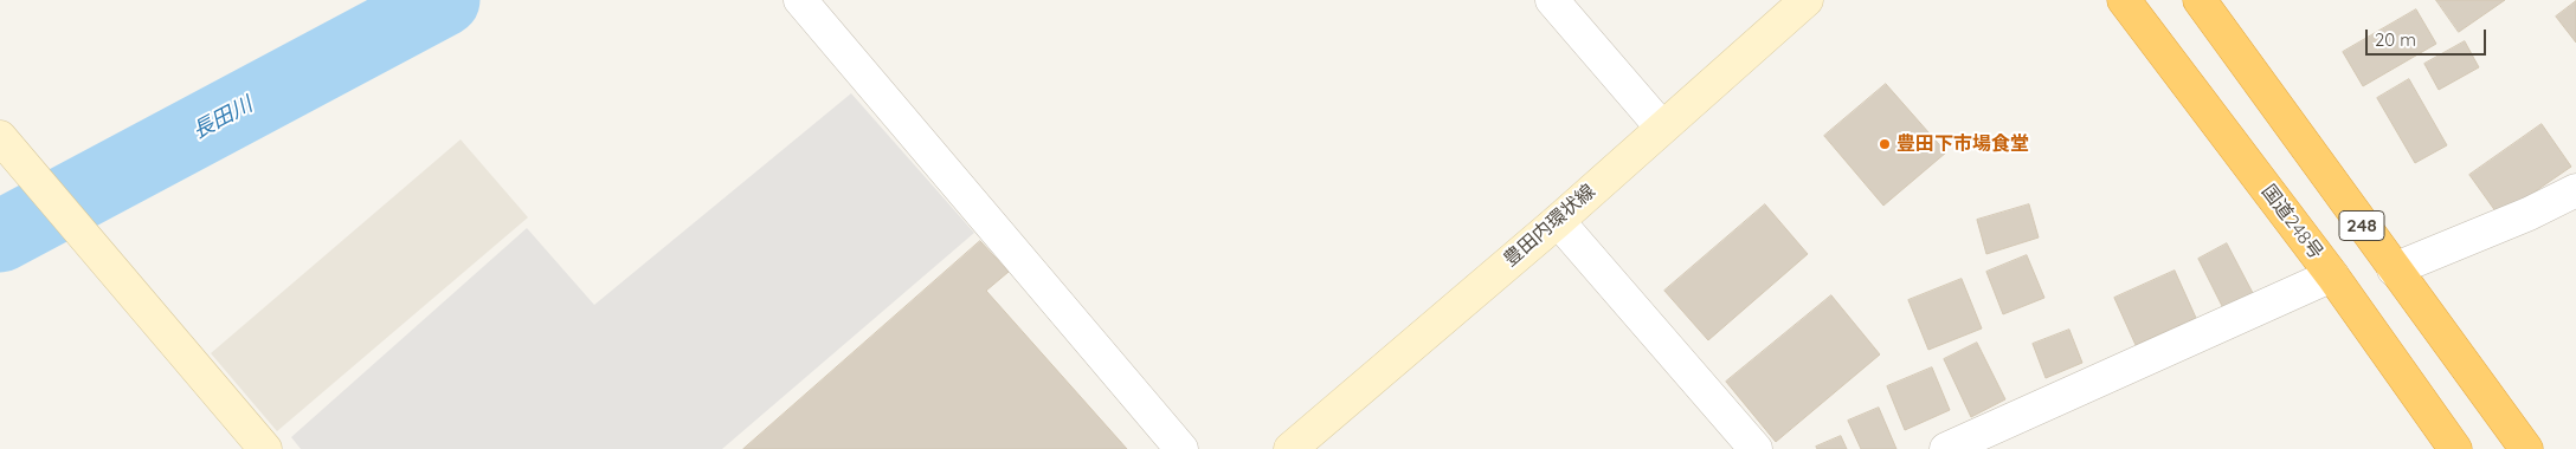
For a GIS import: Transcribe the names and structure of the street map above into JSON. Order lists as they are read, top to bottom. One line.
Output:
{"streets":{"highway":["国道248号","248"],"street":["豊田内環状線"]},"water":["長田川"],"places":["豊田下市場食堂"],"scale_bar":"20 m"}
